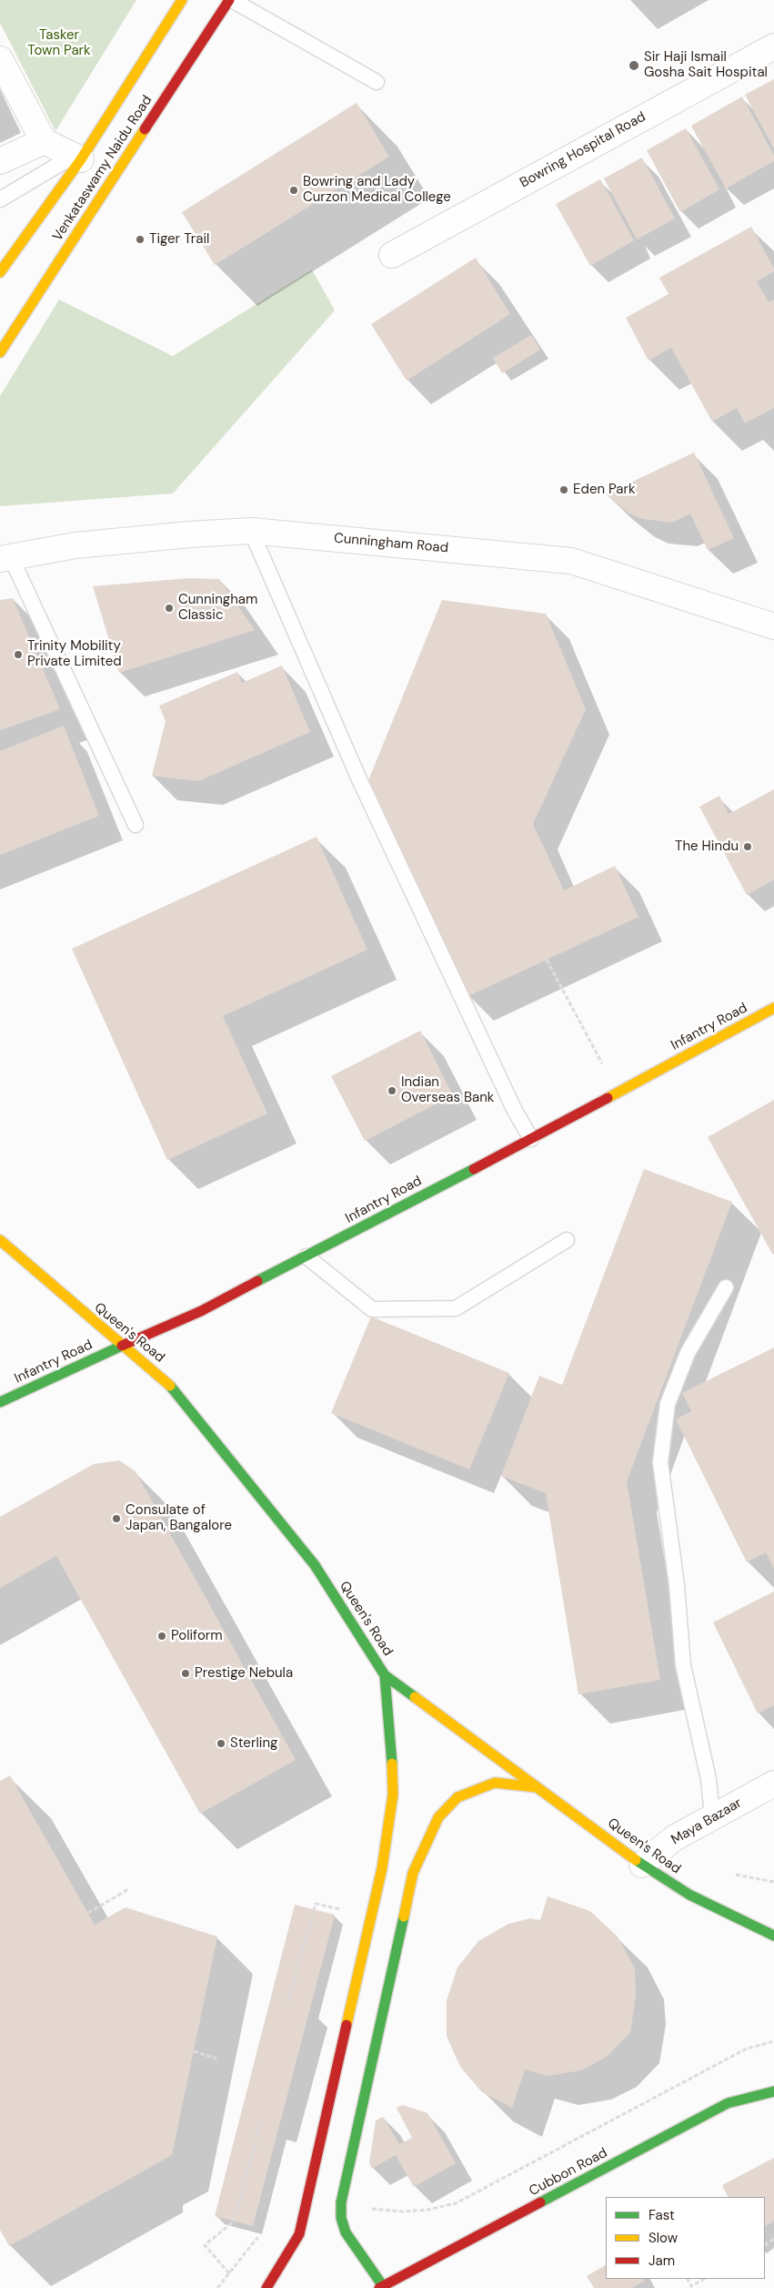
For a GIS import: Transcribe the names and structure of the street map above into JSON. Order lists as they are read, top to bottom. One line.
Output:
{"streets":{"main road":["Venkataswamy Naidu Road","Infantry Road","Queen's Road","Cubbon Road"],"street":["Bowring Hospital Road","Cunningham Road","Maya Bazaar"]},"crossings":[["Infantry Road","Queen's Road"],["Queen's Road","Maya Bazaar"]],"parks":["Tasker Town Park"],"places":["Sir Haji Ismail Gosha Sait Hospital","Bowring and Lady Curzon Medical College","Tiger Trail","Eden Park","Cunningham Classic","Trinity Mobility Private Limited","The Hindu","Indian Overseas Bank","Consulate of Japan, Bangalore","Poliform","Prestige Nebula","Sterling"],"legend":["Fast","Slow","Jam"]}
